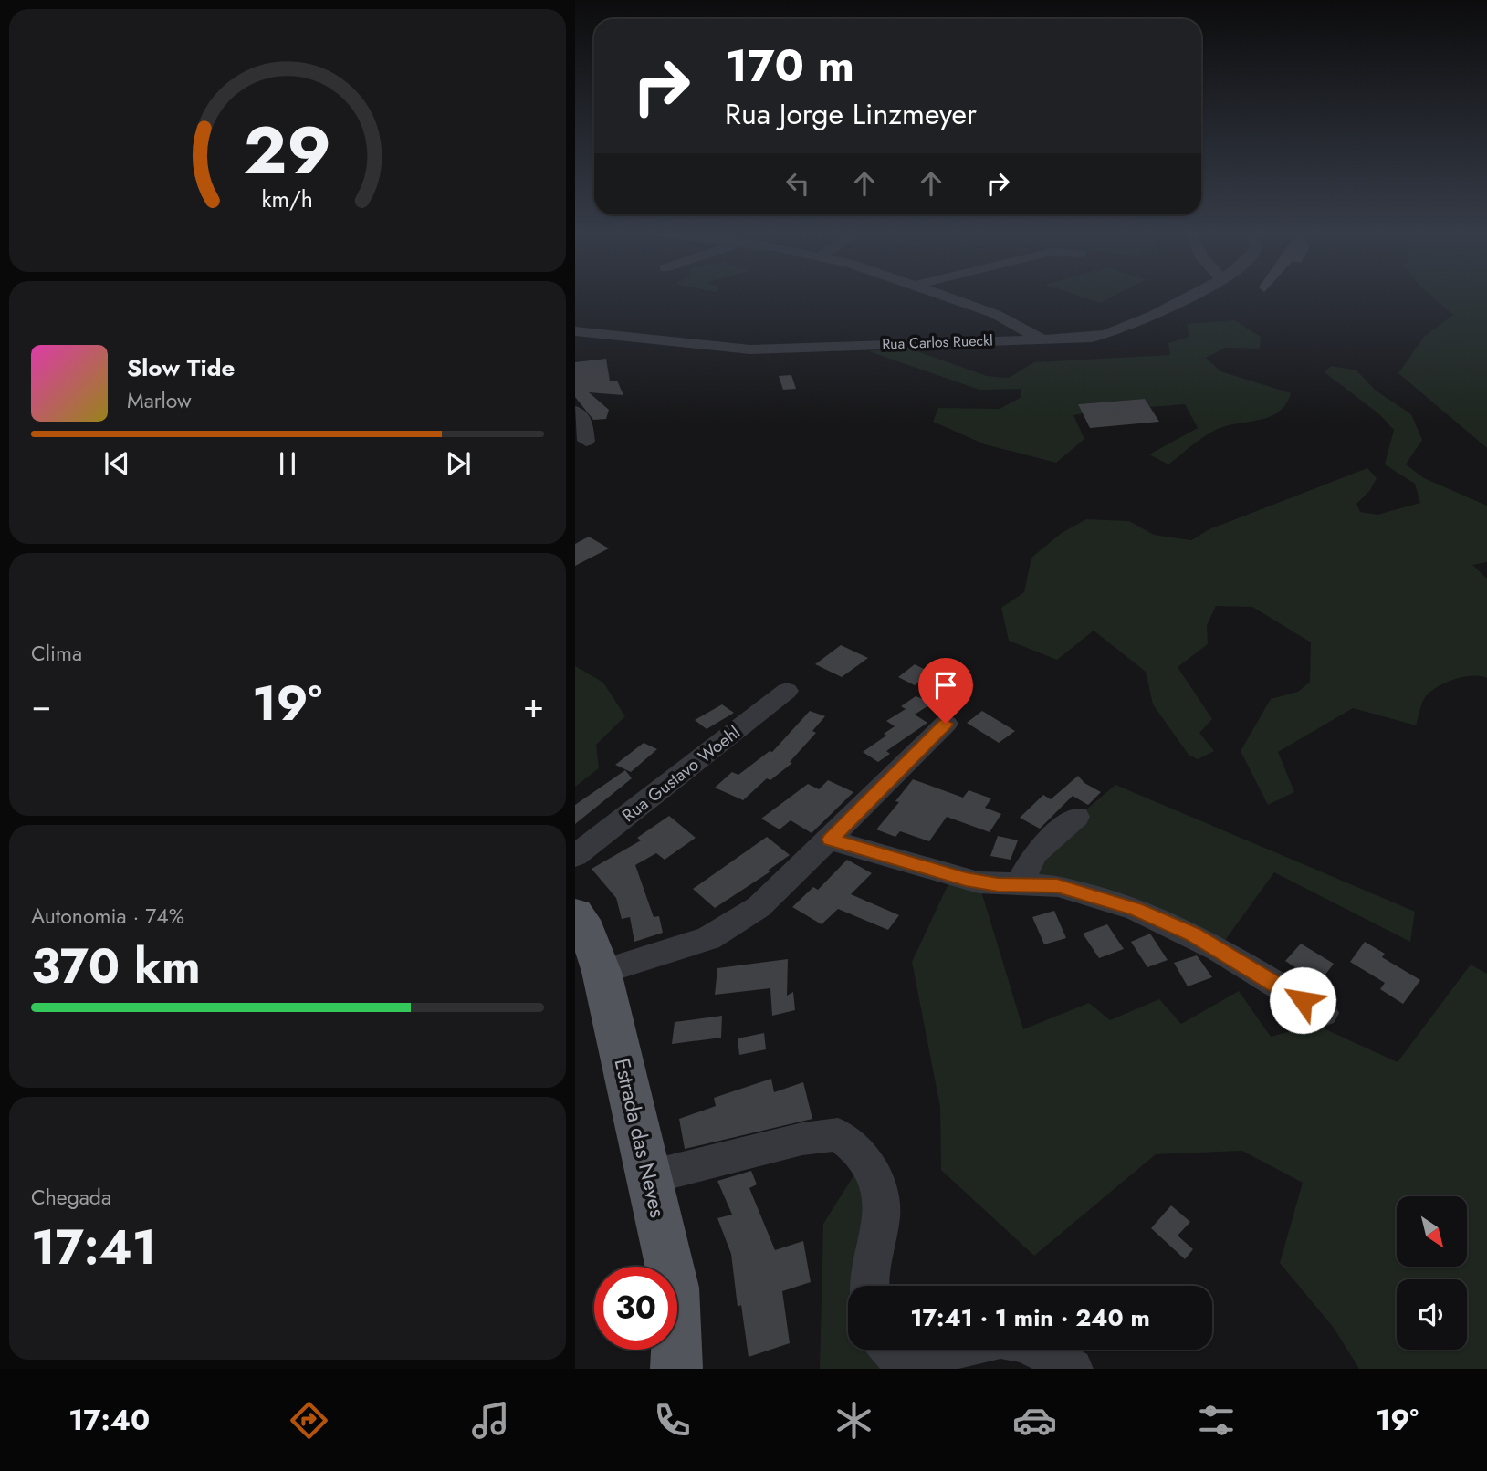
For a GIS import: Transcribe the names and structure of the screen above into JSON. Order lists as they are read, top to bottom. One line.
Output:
{"streets":{"main road":["Estrada das Neves"],"street":["Rua Carlos Rueckl","Rua Gustavo Woehl"]},"north":"bottom right","page":{"turn":["170 m","Rua Jorge Linzmeyer"],"song":["Slow Tide","Marlow"],"tile":["Clima",["Autonomia · 74%","370 km"],["Chegada","17:41"]],"heat":["−","19°","+"],"limit":"30","trip":"17:41 · 1 min · 240 m","tabs":["17:40","19°"],"gauge":["29","km/h"]}}
